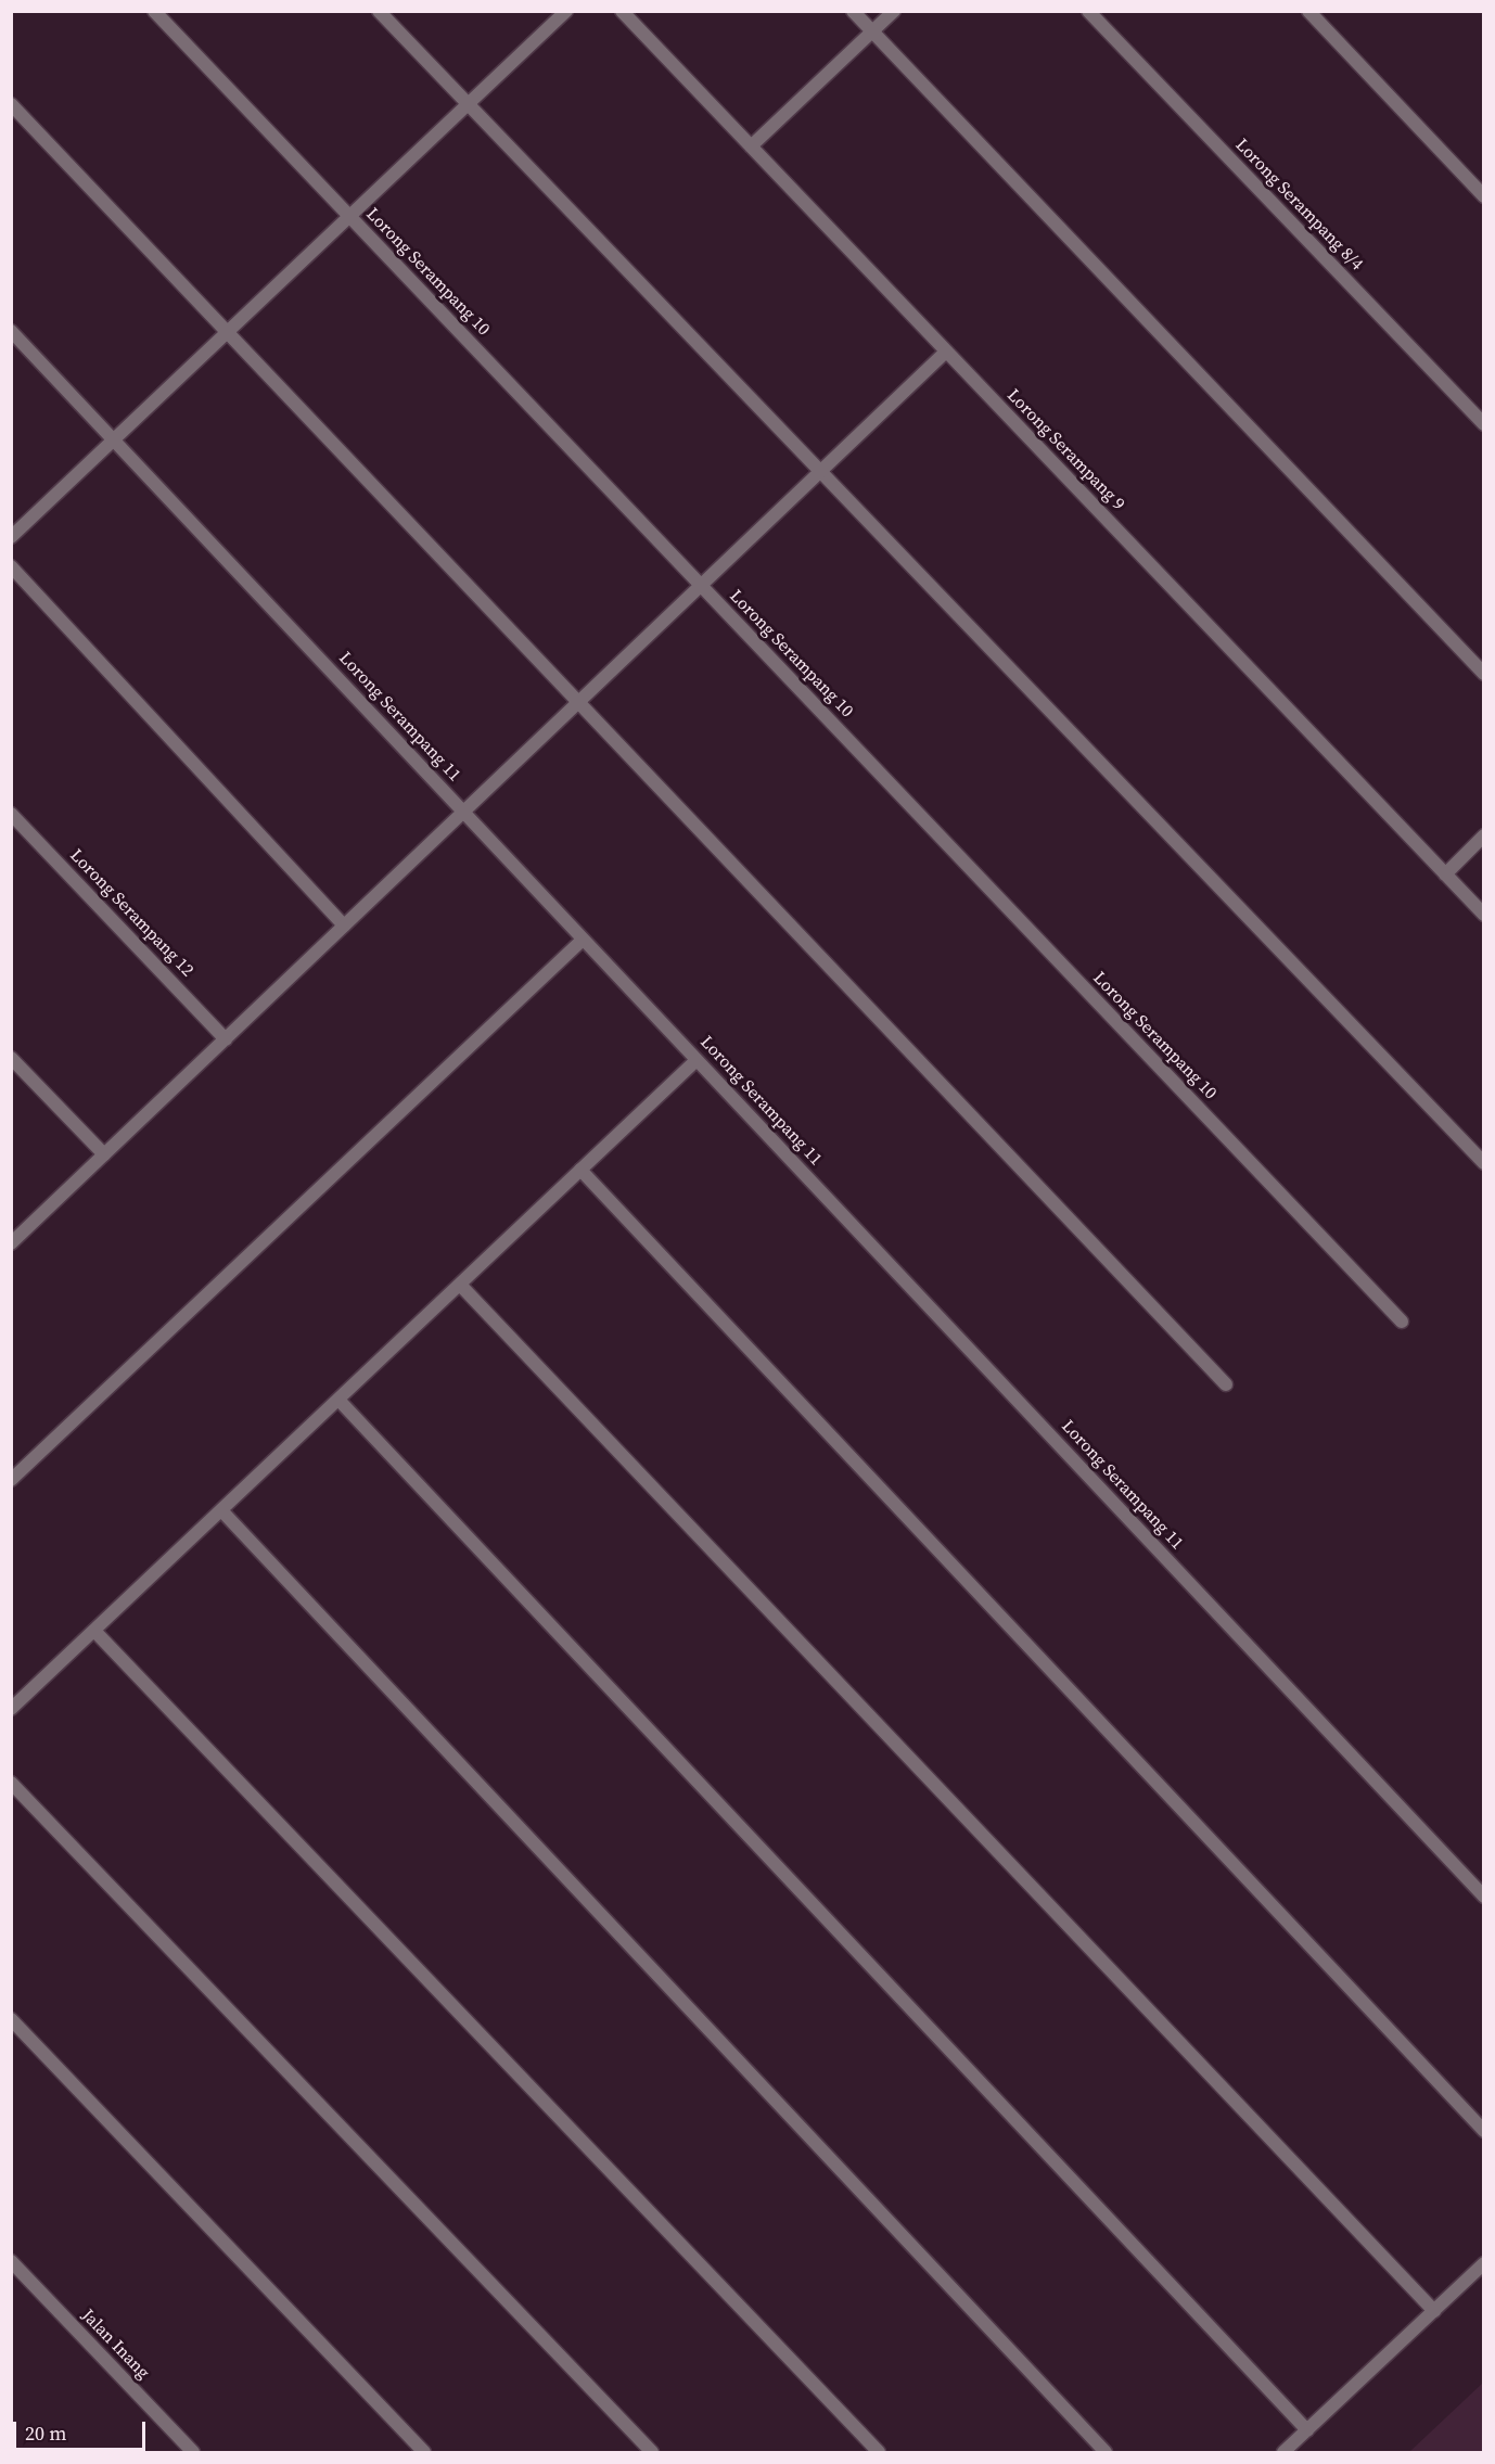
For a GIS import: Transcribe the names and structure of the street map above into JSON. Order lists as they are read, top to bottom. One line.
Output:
{"streets":{"street":["Lorong Serampang 8/4","Lorong Serampang 10","Lorong Serampang 9","Lorong Serampang 11","Lorong Serampang 12","Jalan Inang"]},"scale_bar":"20 m"}
